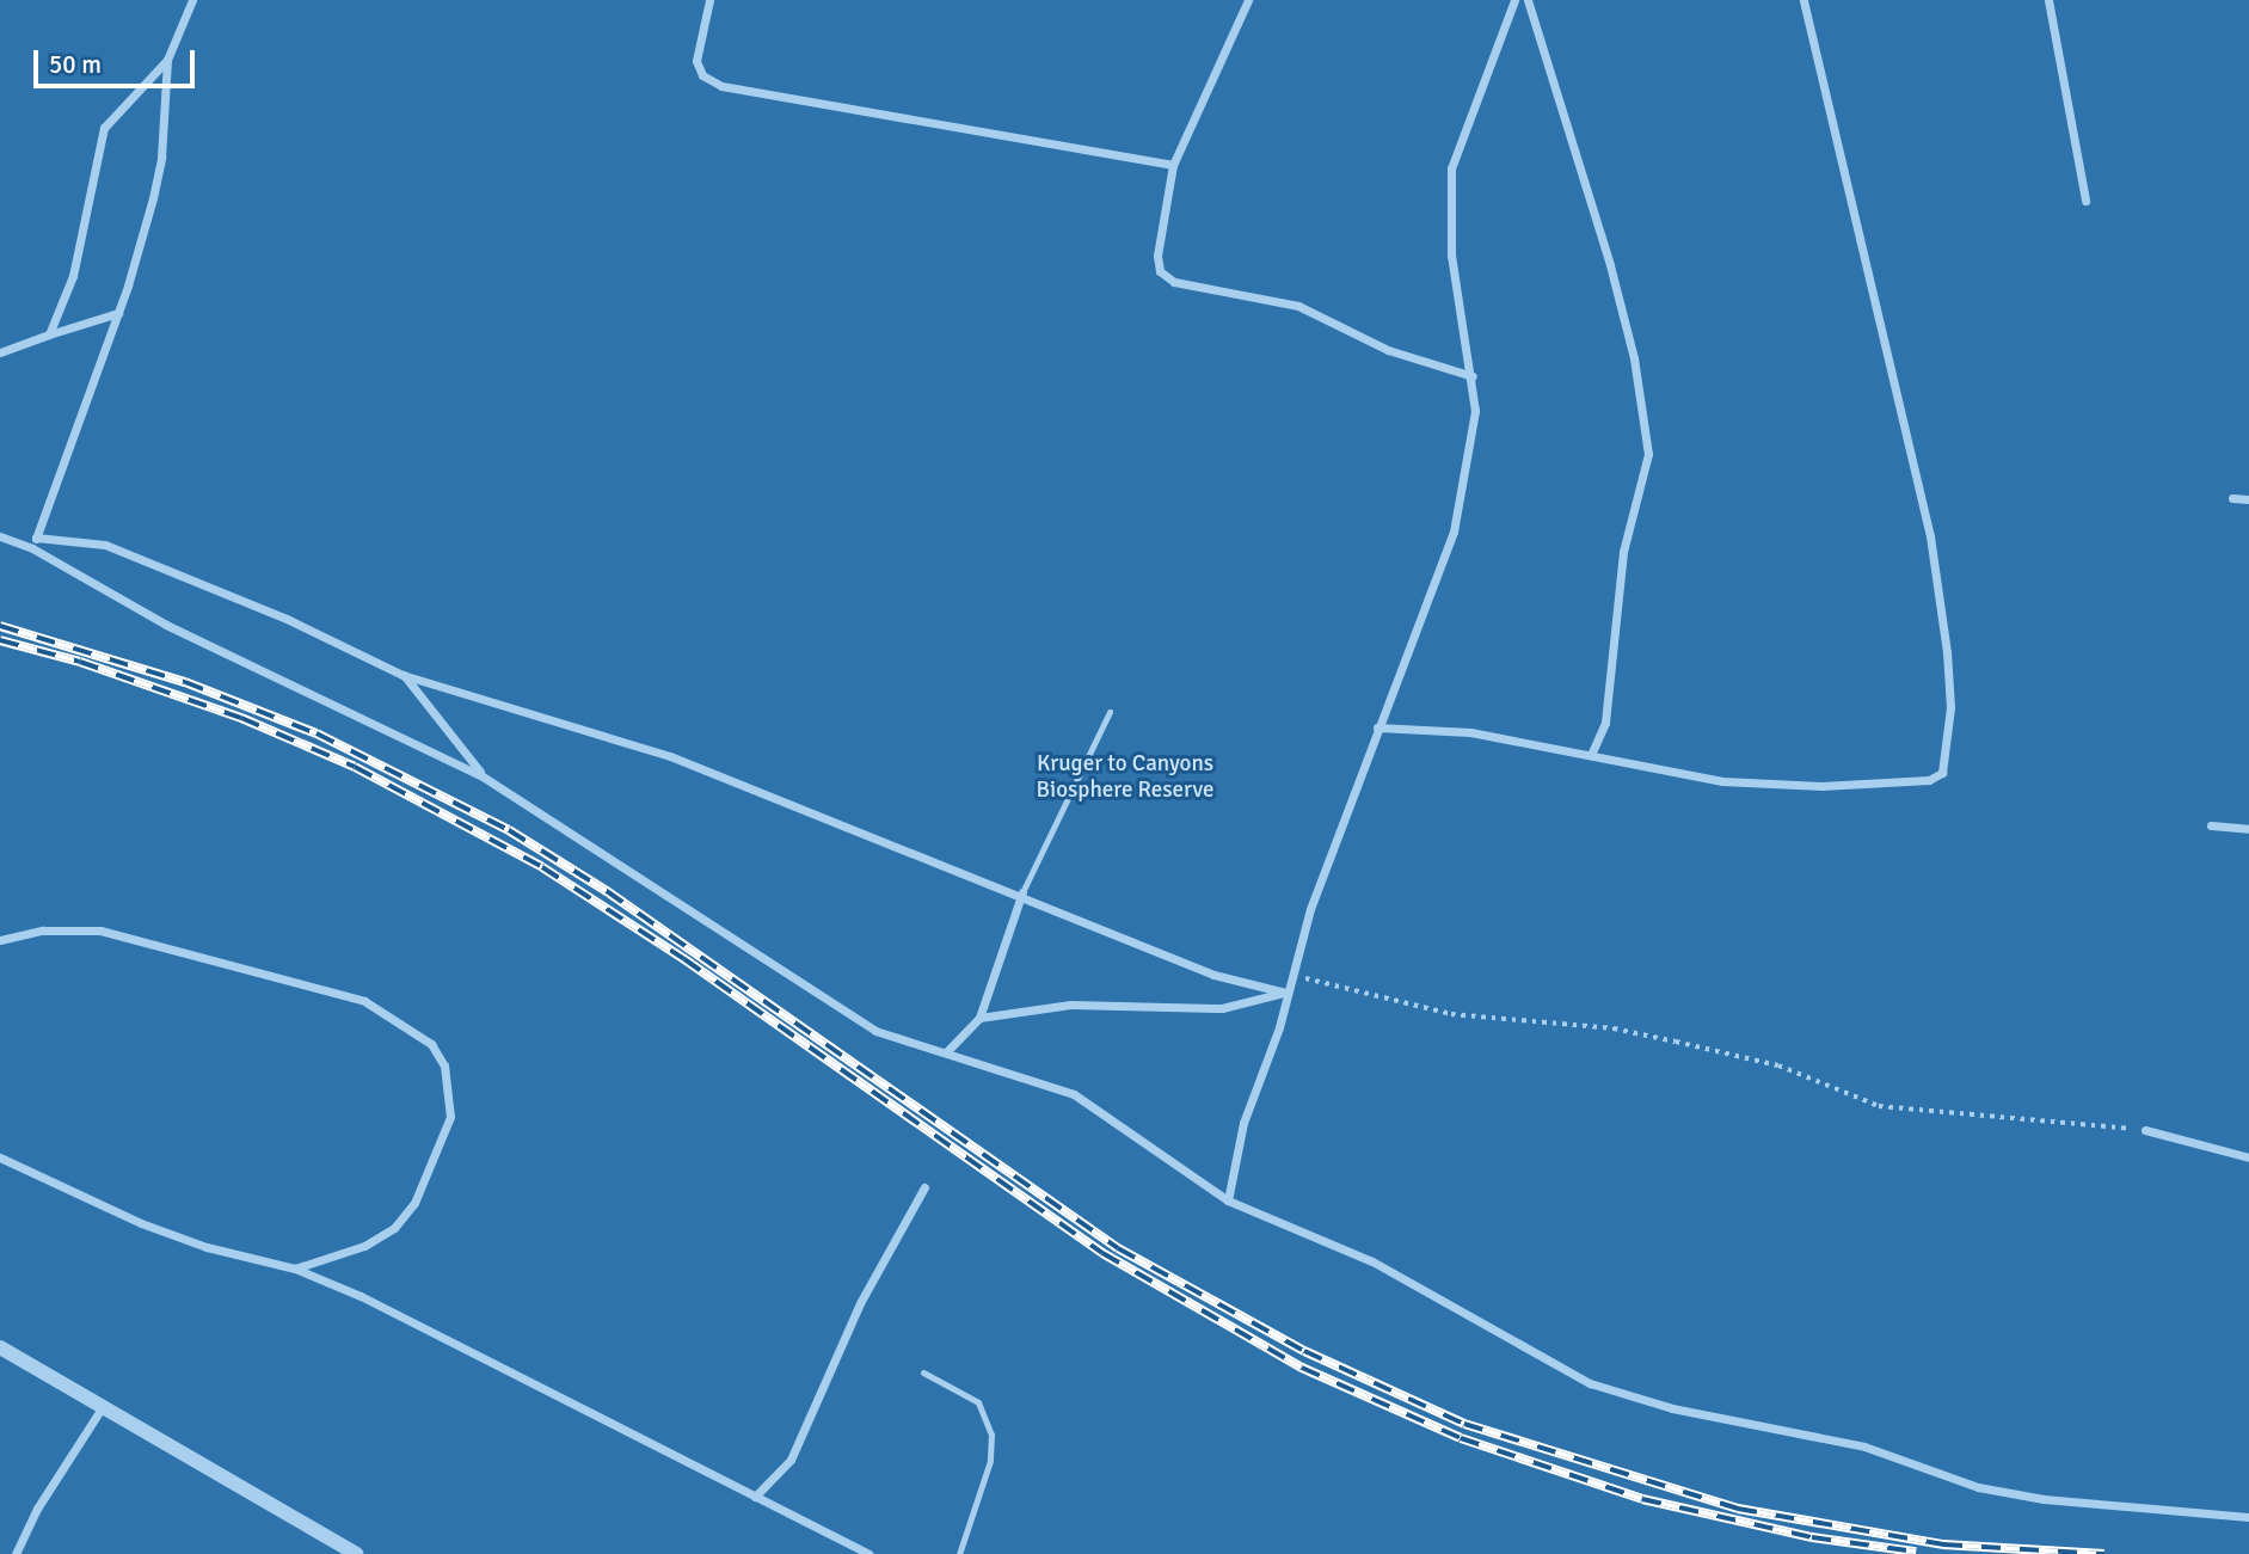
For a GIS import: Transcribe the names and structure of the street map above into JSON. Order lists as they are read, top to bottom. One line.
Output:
{"parks":["Kruger to Canyons Biosphere Reserve"],"scale_bar":"50 m"}
